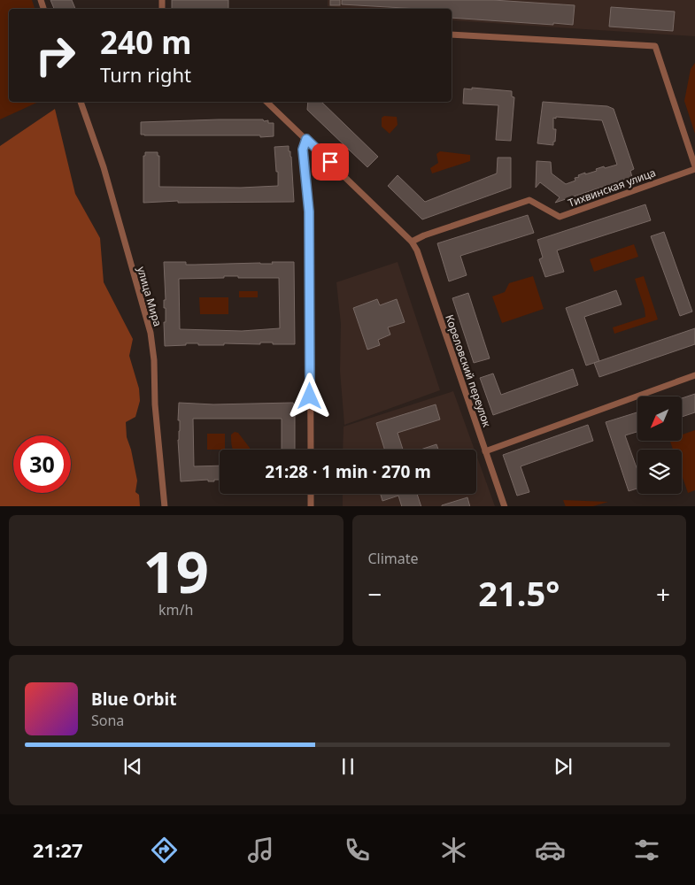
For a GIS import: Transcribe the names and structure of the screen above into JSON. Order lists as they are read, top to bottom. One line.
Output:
{"streets":{"street":["Тихвинская улица","улица Мира","Кореловский переулок"]},"crossings":[["Тихвинская улица","Кореловский переулок"]],"north":"bottom left","page":{"turn":["240 m","Turn right"],"limit":"30","trip":"21:28 · 1 min · 270 m","tile":[["19","km/h"],"Climate"],"heat":["−","21.5°","+"],"song":["Blue Orbit","Sona"],"tabs":"21:27"}}
